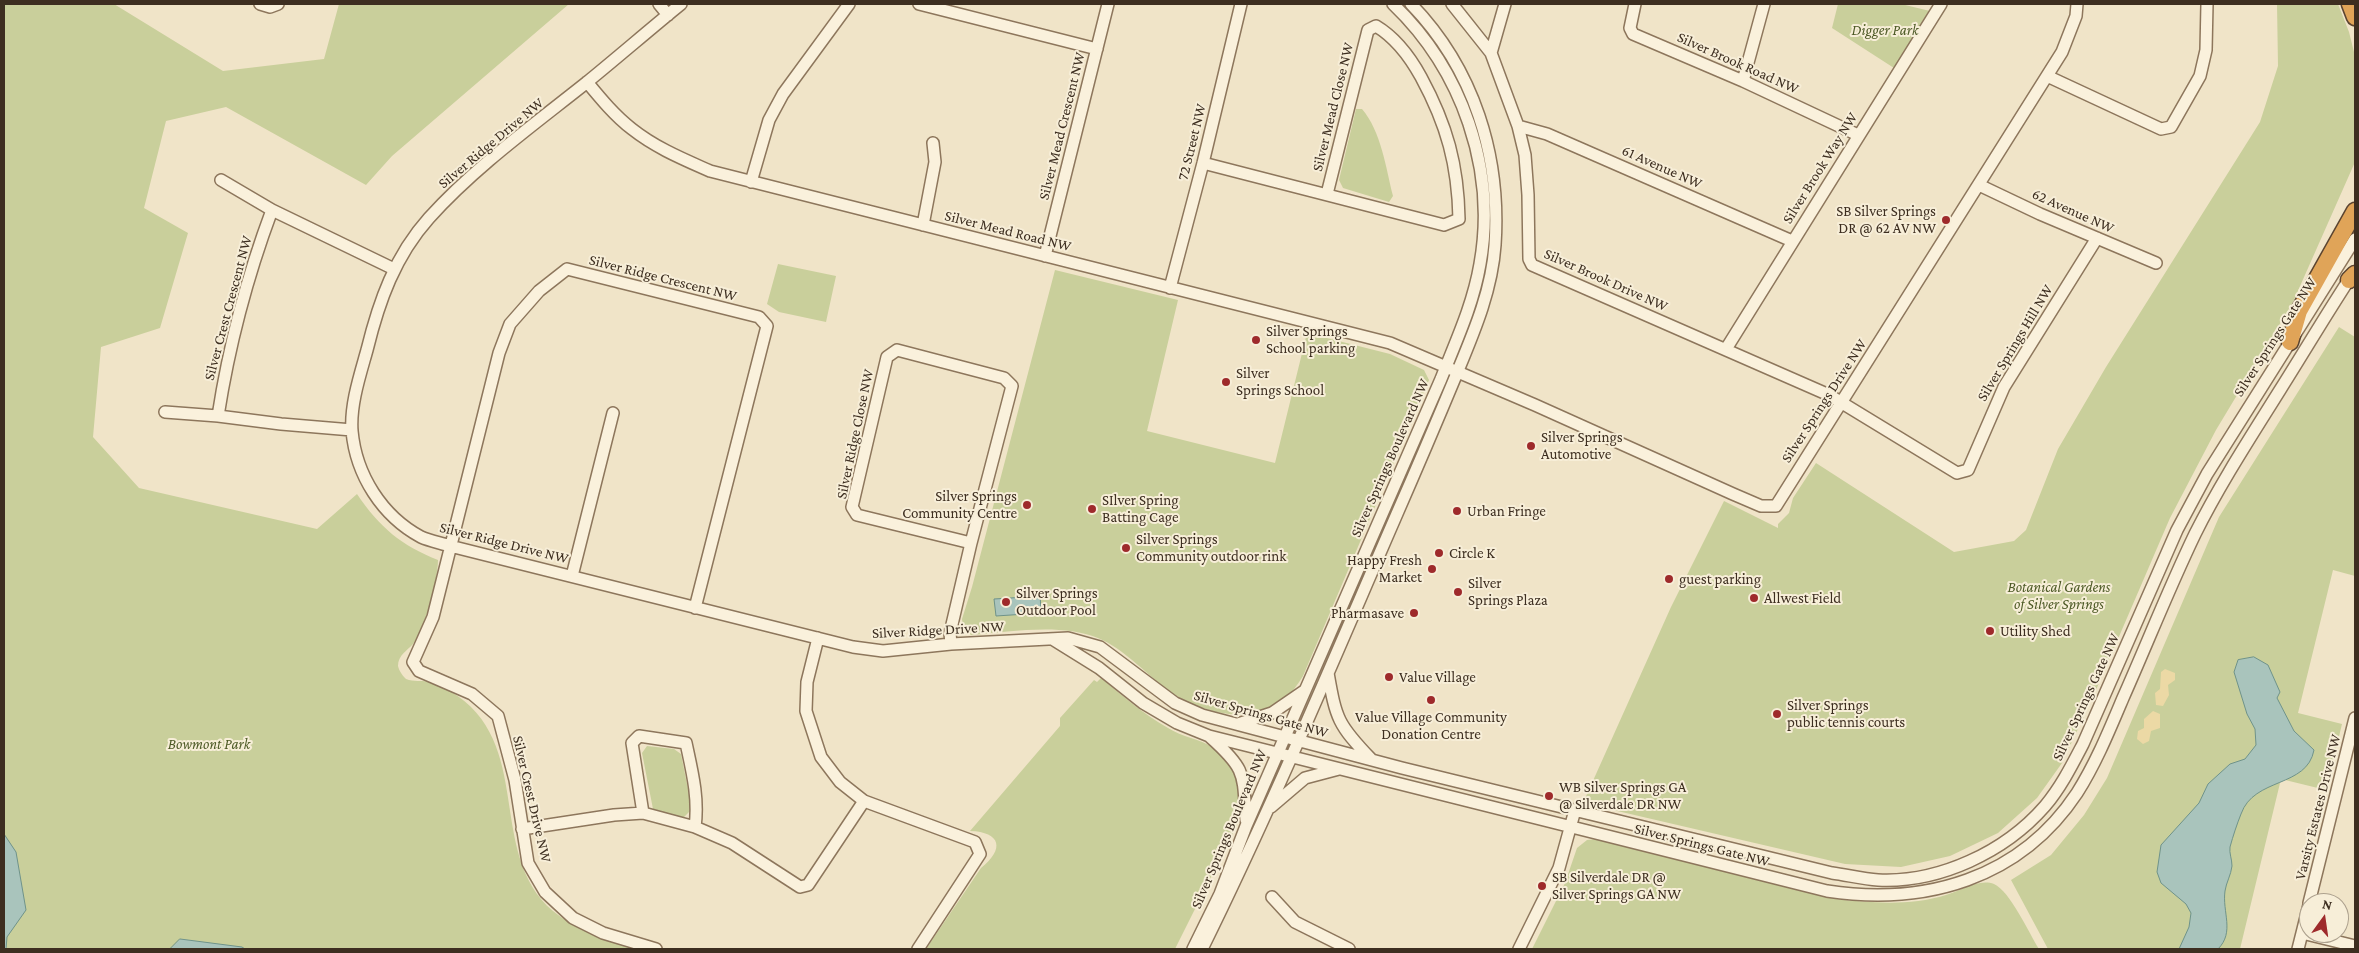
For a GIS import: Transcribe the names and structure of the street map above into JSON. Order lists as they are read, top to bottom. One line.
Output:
{"streets":{"street":["Silver Brook Road NW","Silver Mead Close NW","Silver Mead Crescent NW","72 Street NW","Silver Ridge Drive NW","61 Avenue NW","Silver Brook Way NW","62 Avenue NW","Silver Mead Road NW","Silver Ridge Crescent NW","Silver Brook Drive NW","Silver Crest Crescent NW","Silver Springs Gate NW","Silver Springs Hill NW","Silver Springs Drive NW","Silver Ridge Close NW","Silver Springs Boulevard NW","Silver Crest Drive NW","Varsity Estates Drive NW"]},"crossings":[["Silver Brook Road NW","Silver Brook Way NW"],["Silver Mead Close NW","72 Street NW"],["Silver Mead Crescent NW","Silver Mead Road NW"],["72 Street NW","Silver Mead Road NW"],["Silver Ridge Drive NW","Silver Mead Road NW"],["Silver Ridge Drive NW","Silver Ridge Crescent NW"],["Silver Ridge Drive NW","Silver Springs Gate NW"],["Silver Ridge Drive NW","Silver Ridge Close NW"],["Silver Ridge Drive NW","Silver Crest Drive NW"],["61 Avenue NW","Silver Brook Way NW"],["61 Avenue NW","Silver Brook Drive NW"],["Silver Brook Way NW","Silver Brook Drive NW"],["62 Avenue NW","Silver Springs Hill NW"],["62 Avenue NW","Silver Springs Drive NW"],["Silver Mead Road NW","Silver Springs Drive NW"],["Silver Mead Road NW","Silver Springs Boulevard NW"],["Silver Ridge Crescent NW","Silver Crest Drive NW"],["Silver Brook Drive NW","Silver Springs Hill NW"],["Silver Brook Drive NW","Silver Springs Drive NW"],["Silver Springs Gate NW","Silver Springs Boulevard NW"],["Silver Springs Hill NW","Silver Springs Drive NW"],["Silver Springs Drive NW","Silver Springs Boulevard NW"]],"parks":["Digger Park","Botanical Gardens of Silver Springs","Bowmont Park"],"places":["SB Silver Springs DR @ 62 AV NW","Silver Springs School parking","Silver Springs School","Silver Springs Automotive","Silver Springs Community Centre","SIlver Spring Batting Cage","Urban Fringe","Silver Springs Community outdoor rink","Circle K","Happy Fresh Market","guest parking","Silver Springs Plaza","Allwest Field","Silver Springs Outdoor Pool","Pharmasave","Utility Shed","Value Village","Value Village Community Donation Centre","Silver Springs public tennis courts","WB Silver Springs GA @ Silverdale DR NW","SB Silverdale DR @ Silver Springs GA NW"],"north":"top"}
